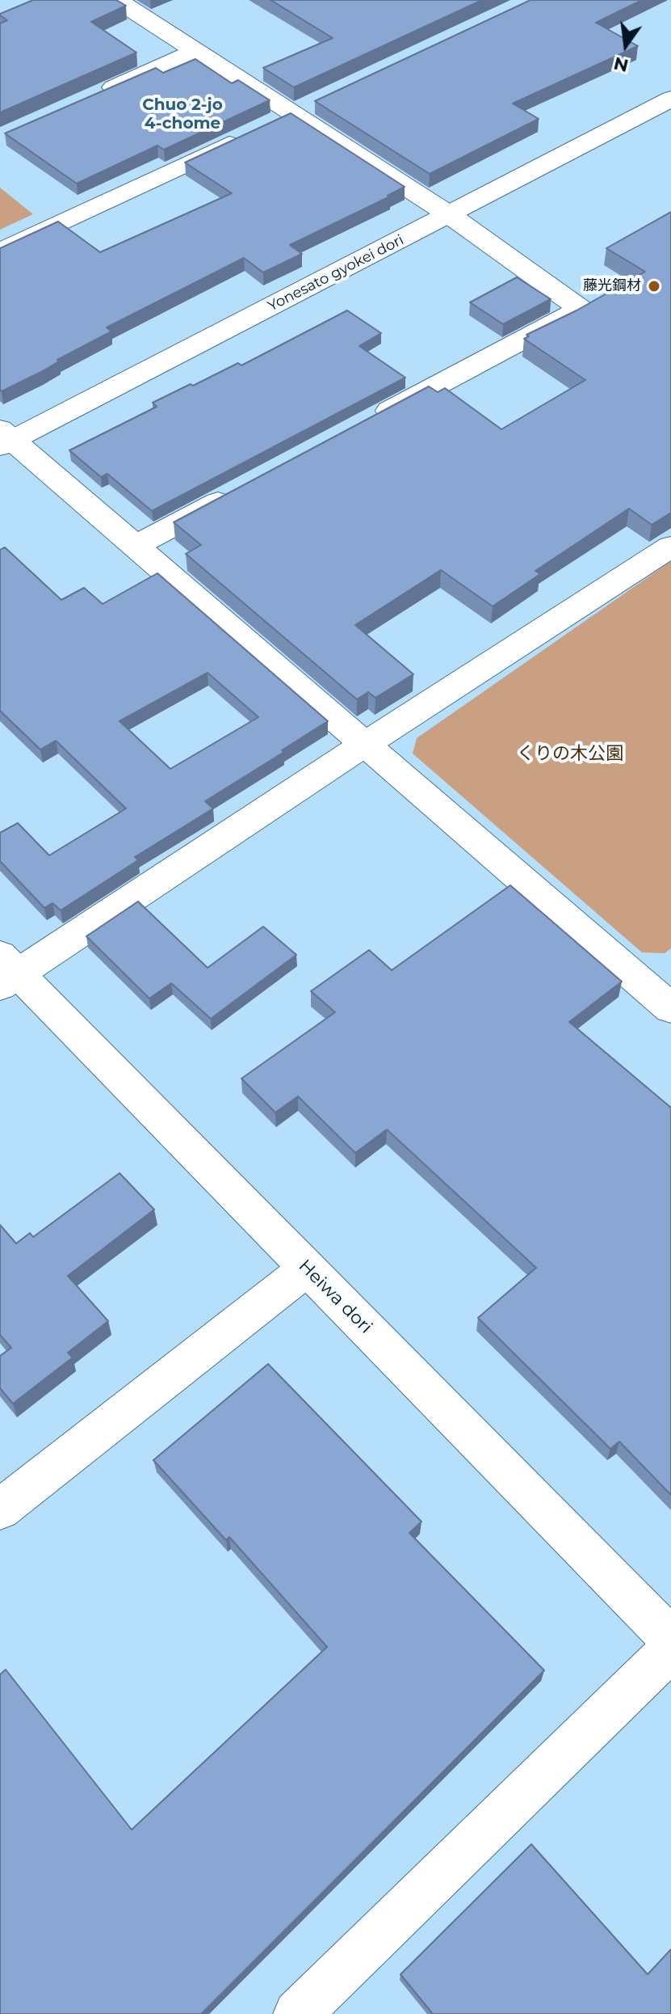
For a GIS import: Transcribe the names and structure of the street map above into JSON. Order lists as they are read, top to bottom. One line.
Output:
{"streets":{"street":["Yonesato gyokei dori","Heiwa dori"]},"districts":["Chuo 2-jo 4-chome"],"parks":["くりの木公園"],"places":["藤光鋼材"],"north":"bottom"}
